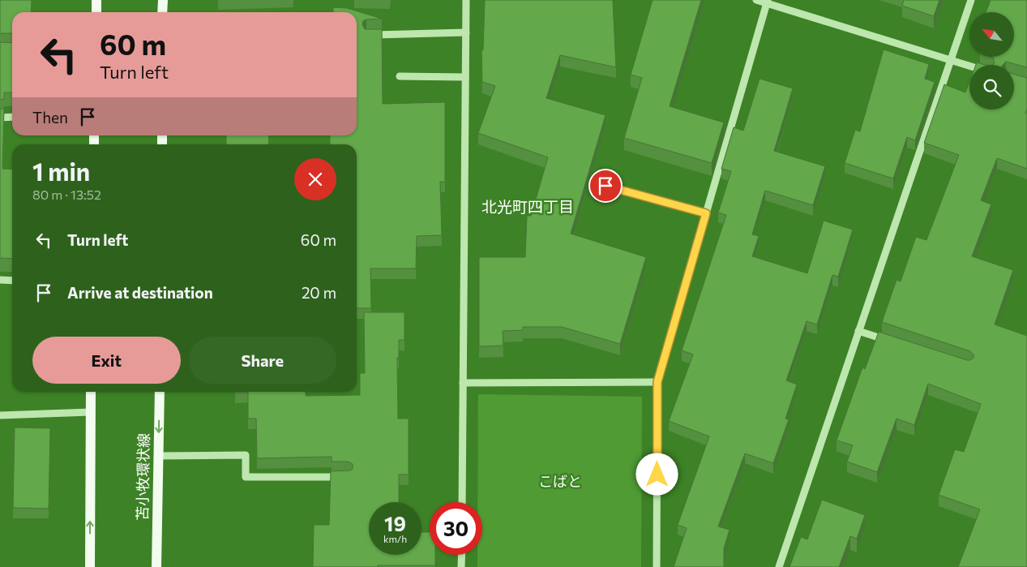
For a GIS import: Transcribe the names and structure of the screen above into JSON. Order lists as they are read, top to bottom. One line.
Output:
{"streets":{"main road":["苫小牧環状線"]},"districts":["北光町四丁目"],"parks":["こばと"],"north":"top left","page":{"turn":["60 m","Turn left"],"then":"Then","heading":["1 min","80 m · 13:52"],"list":[{"name":"Turn left","value":"60 m"},{"name":"Arrive at destination","value":"20 m"}],"buttons":["Exit","Share"],"speed":"19 km/h","limit":"30"}}
